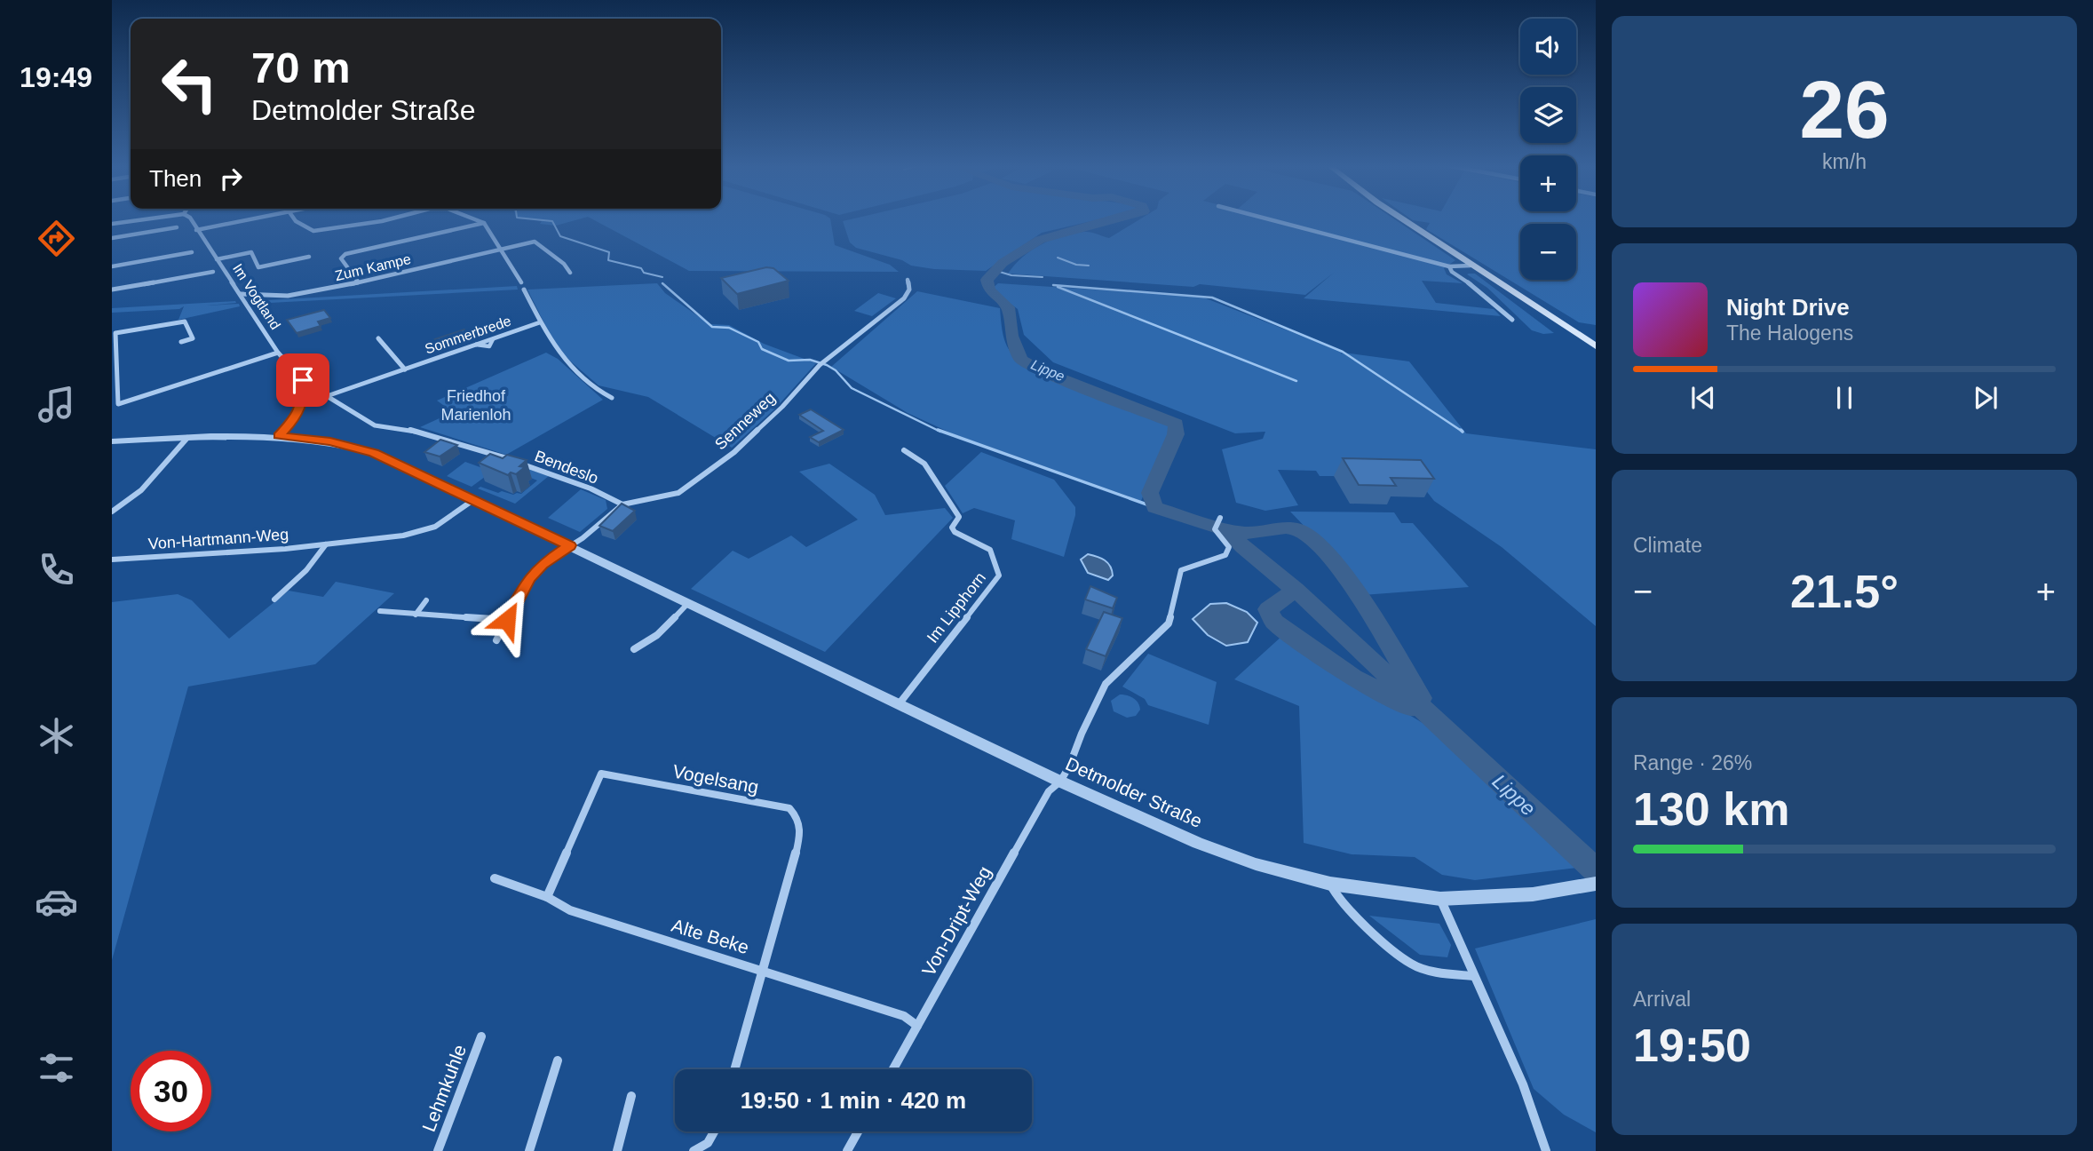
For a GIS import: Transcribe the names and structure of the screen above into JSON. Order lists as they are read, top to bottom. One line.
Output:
{"streets":{"street":["Zum Kampe","Im Vogtland","Sommerbrede","Senneweg","Bendeslo","Von-Hartmann-Weg","Im Lipphorn","Vogelsang","Detmolder Straße","Von-Dript-Weg","Alte Beke","Lehmkuhle"]},"crossings":[["Zum Kampe","Im Vogtland"],["Im Vogtland","Sommerbrede"],["Sommerbrede","Bendeslo"],["Senneweg","Bendeslo"],["Senneweg","Detmolder Straße"],["Von-Hartmann-Weg","Detmolder Straße"],["Im Lipphorn","Detmolder Straße"],["Vogelsang","Alte Beke"],["Detmolder Straße","Von-Dript-Weg"],["Von-Dript-Weg","Alte Beke"]],"water":["Lippe"],"parks":["Friedhof Marienloh"],"page":{"tabs":"19:49","tile":[["26","km/h"],"Climate",["Range · 26%","130 km"],["Arrival","19:50"]],"map_buttons":["+","−"],"turn":["70 m","Detmolder Straße"],"then":"Then","song":["Night Drive","The Halogens"],"heat":["−","21.5°","+"],"limit":"30","trip":"19:50 · 1 min · 420 m"}}
